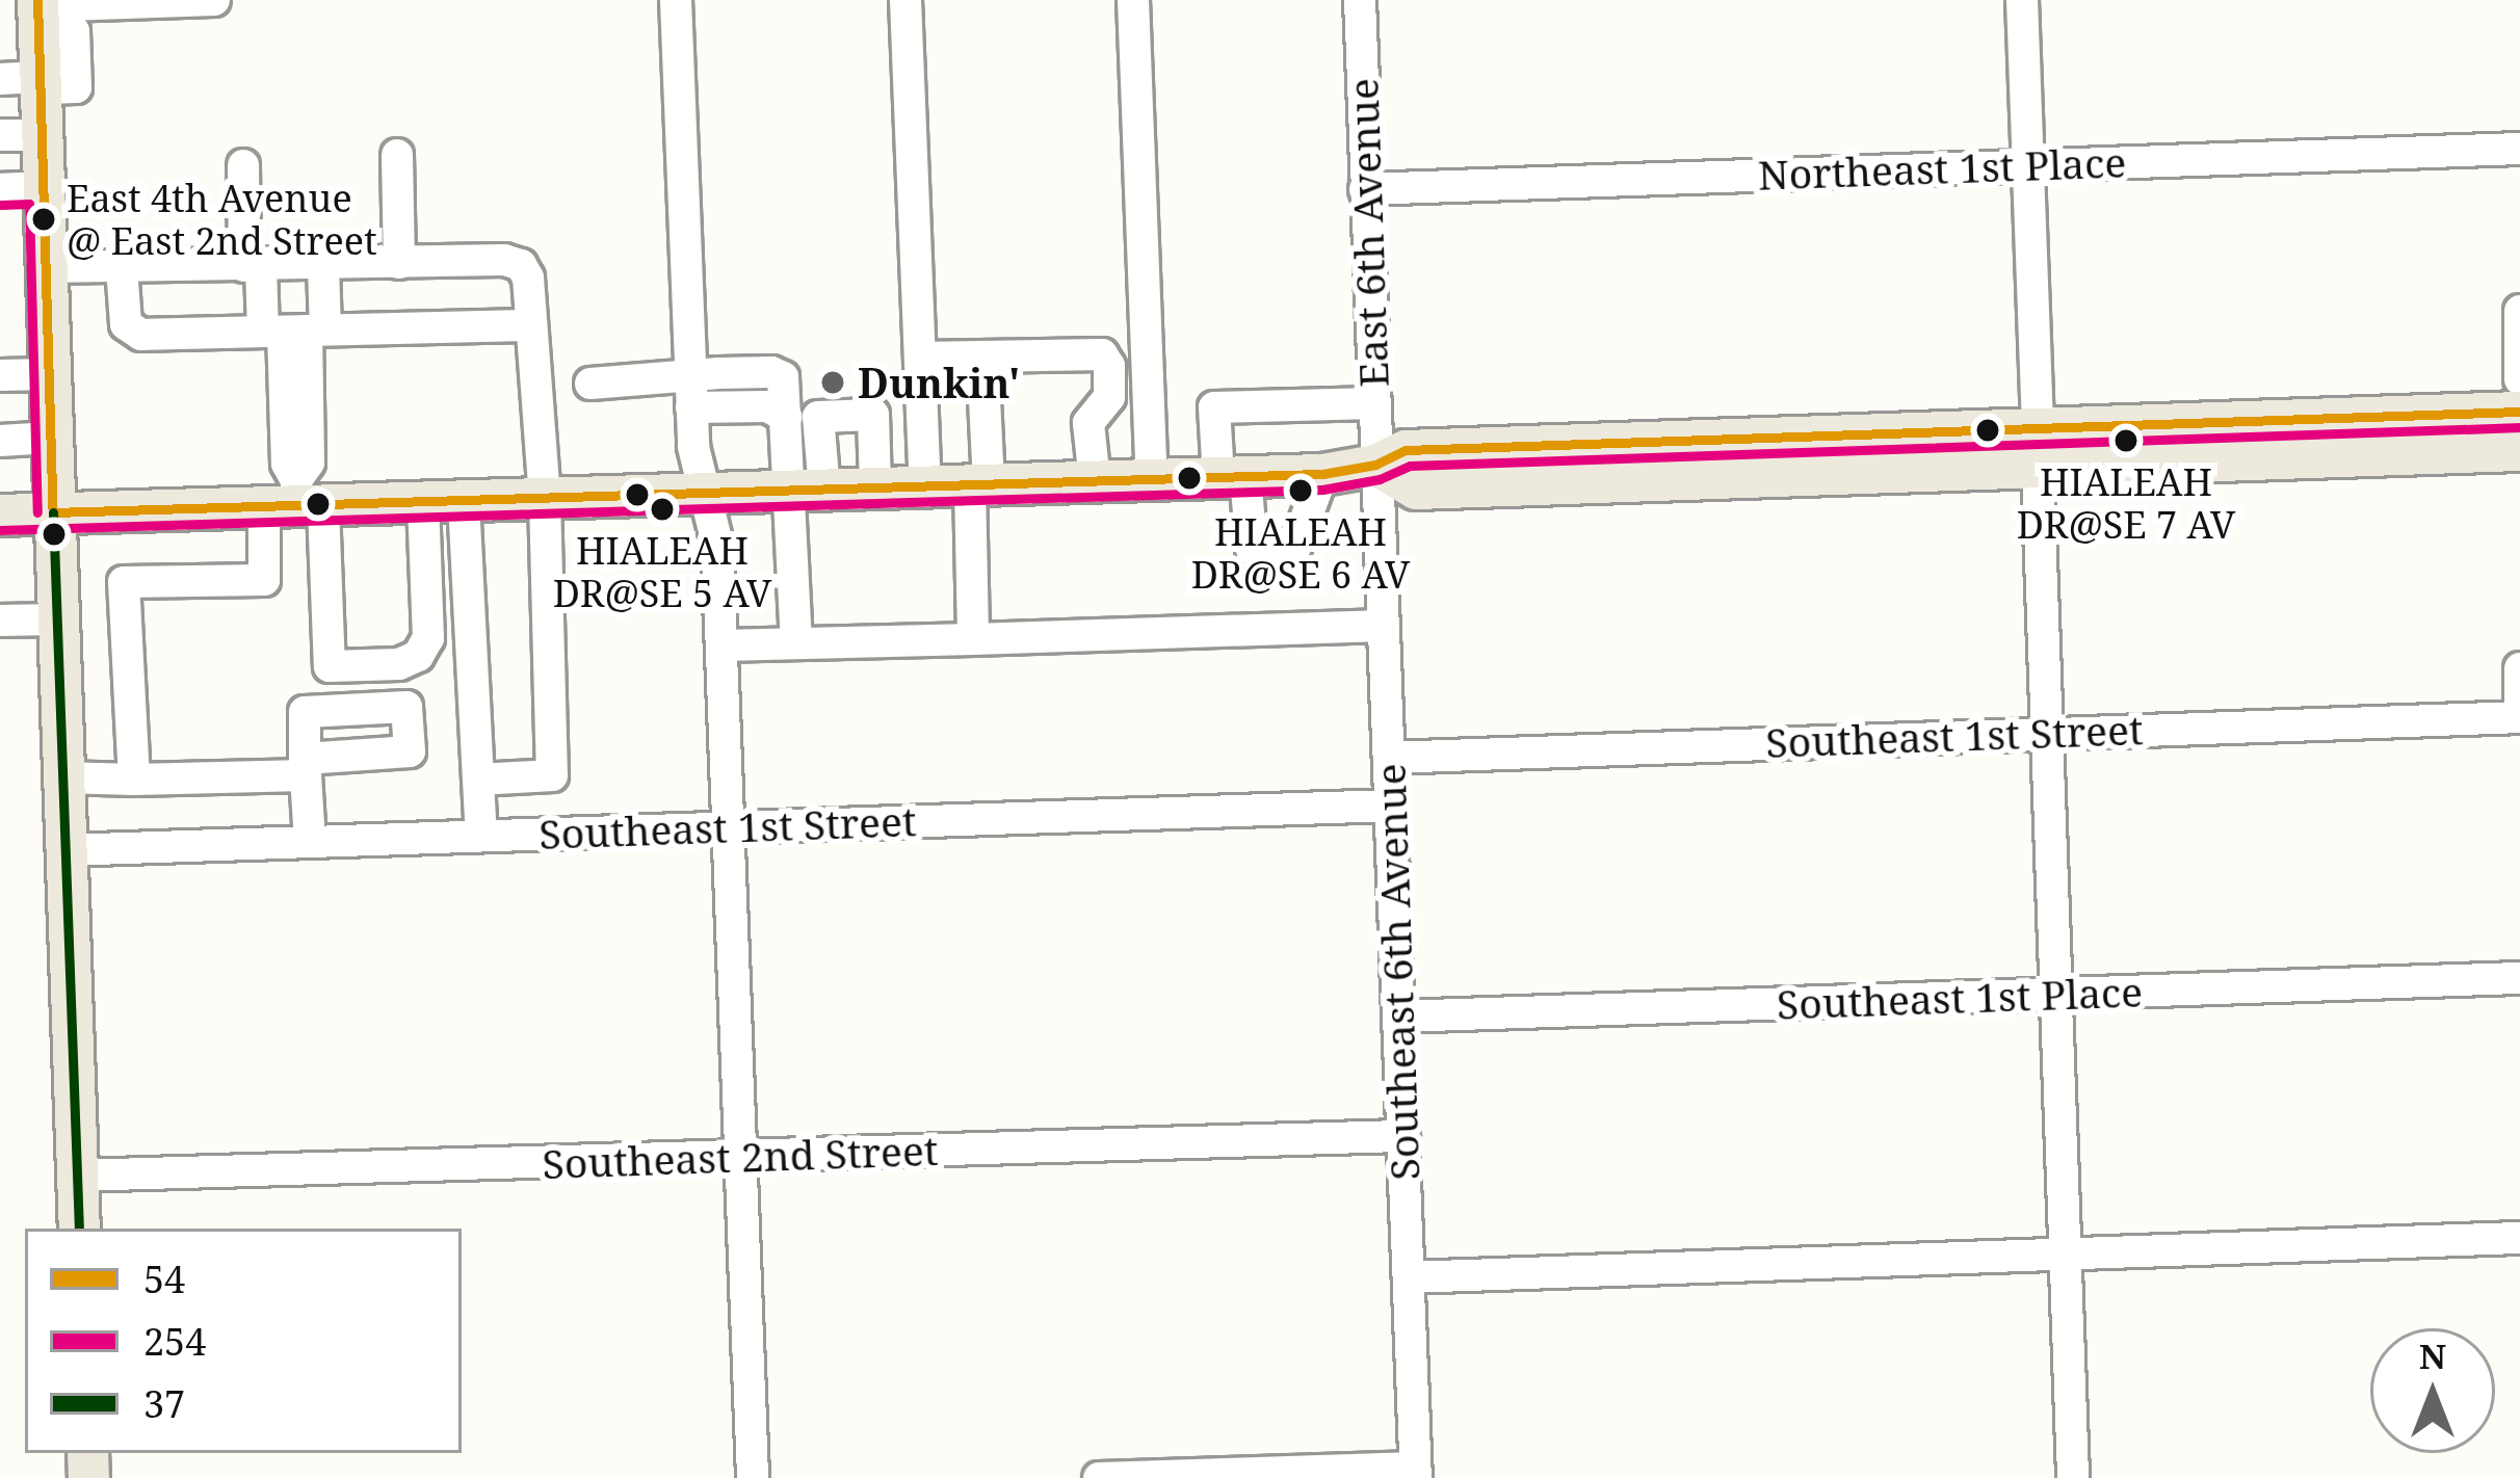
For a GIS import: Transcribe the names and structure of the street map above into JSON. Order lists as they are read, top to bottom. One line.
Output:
{"streets":{"street":["Northeast 1st Place","East 6th Avenue","Southeast 1st Street","Southeast 6th Avenue","Southeast 1st Place","Southeast 2nd Street"]},"crossings":[["Northeast 1st Place","East 6th Avenue"],["East 6th Avenue","Southeast 6th Avenue"],["Southeast 1st Street","Southeast 6th Avenue"],["Southeast 6th Avenue","Southeast 1st Place"],["Southeast 6th Avenue","Southeast 2nd Street"]],"places":["East 4th Avenue @ East 2nd Street","Dunkin'","HIALEAH DR@SE 7 AV","HIALEAH DR@SE 6 AV","HIALEAH DR@SE 5 AV"],"lines":["transit line 54","transit line 254","transit line 37"],"legend":["54","254","37"],"north":"top"}
